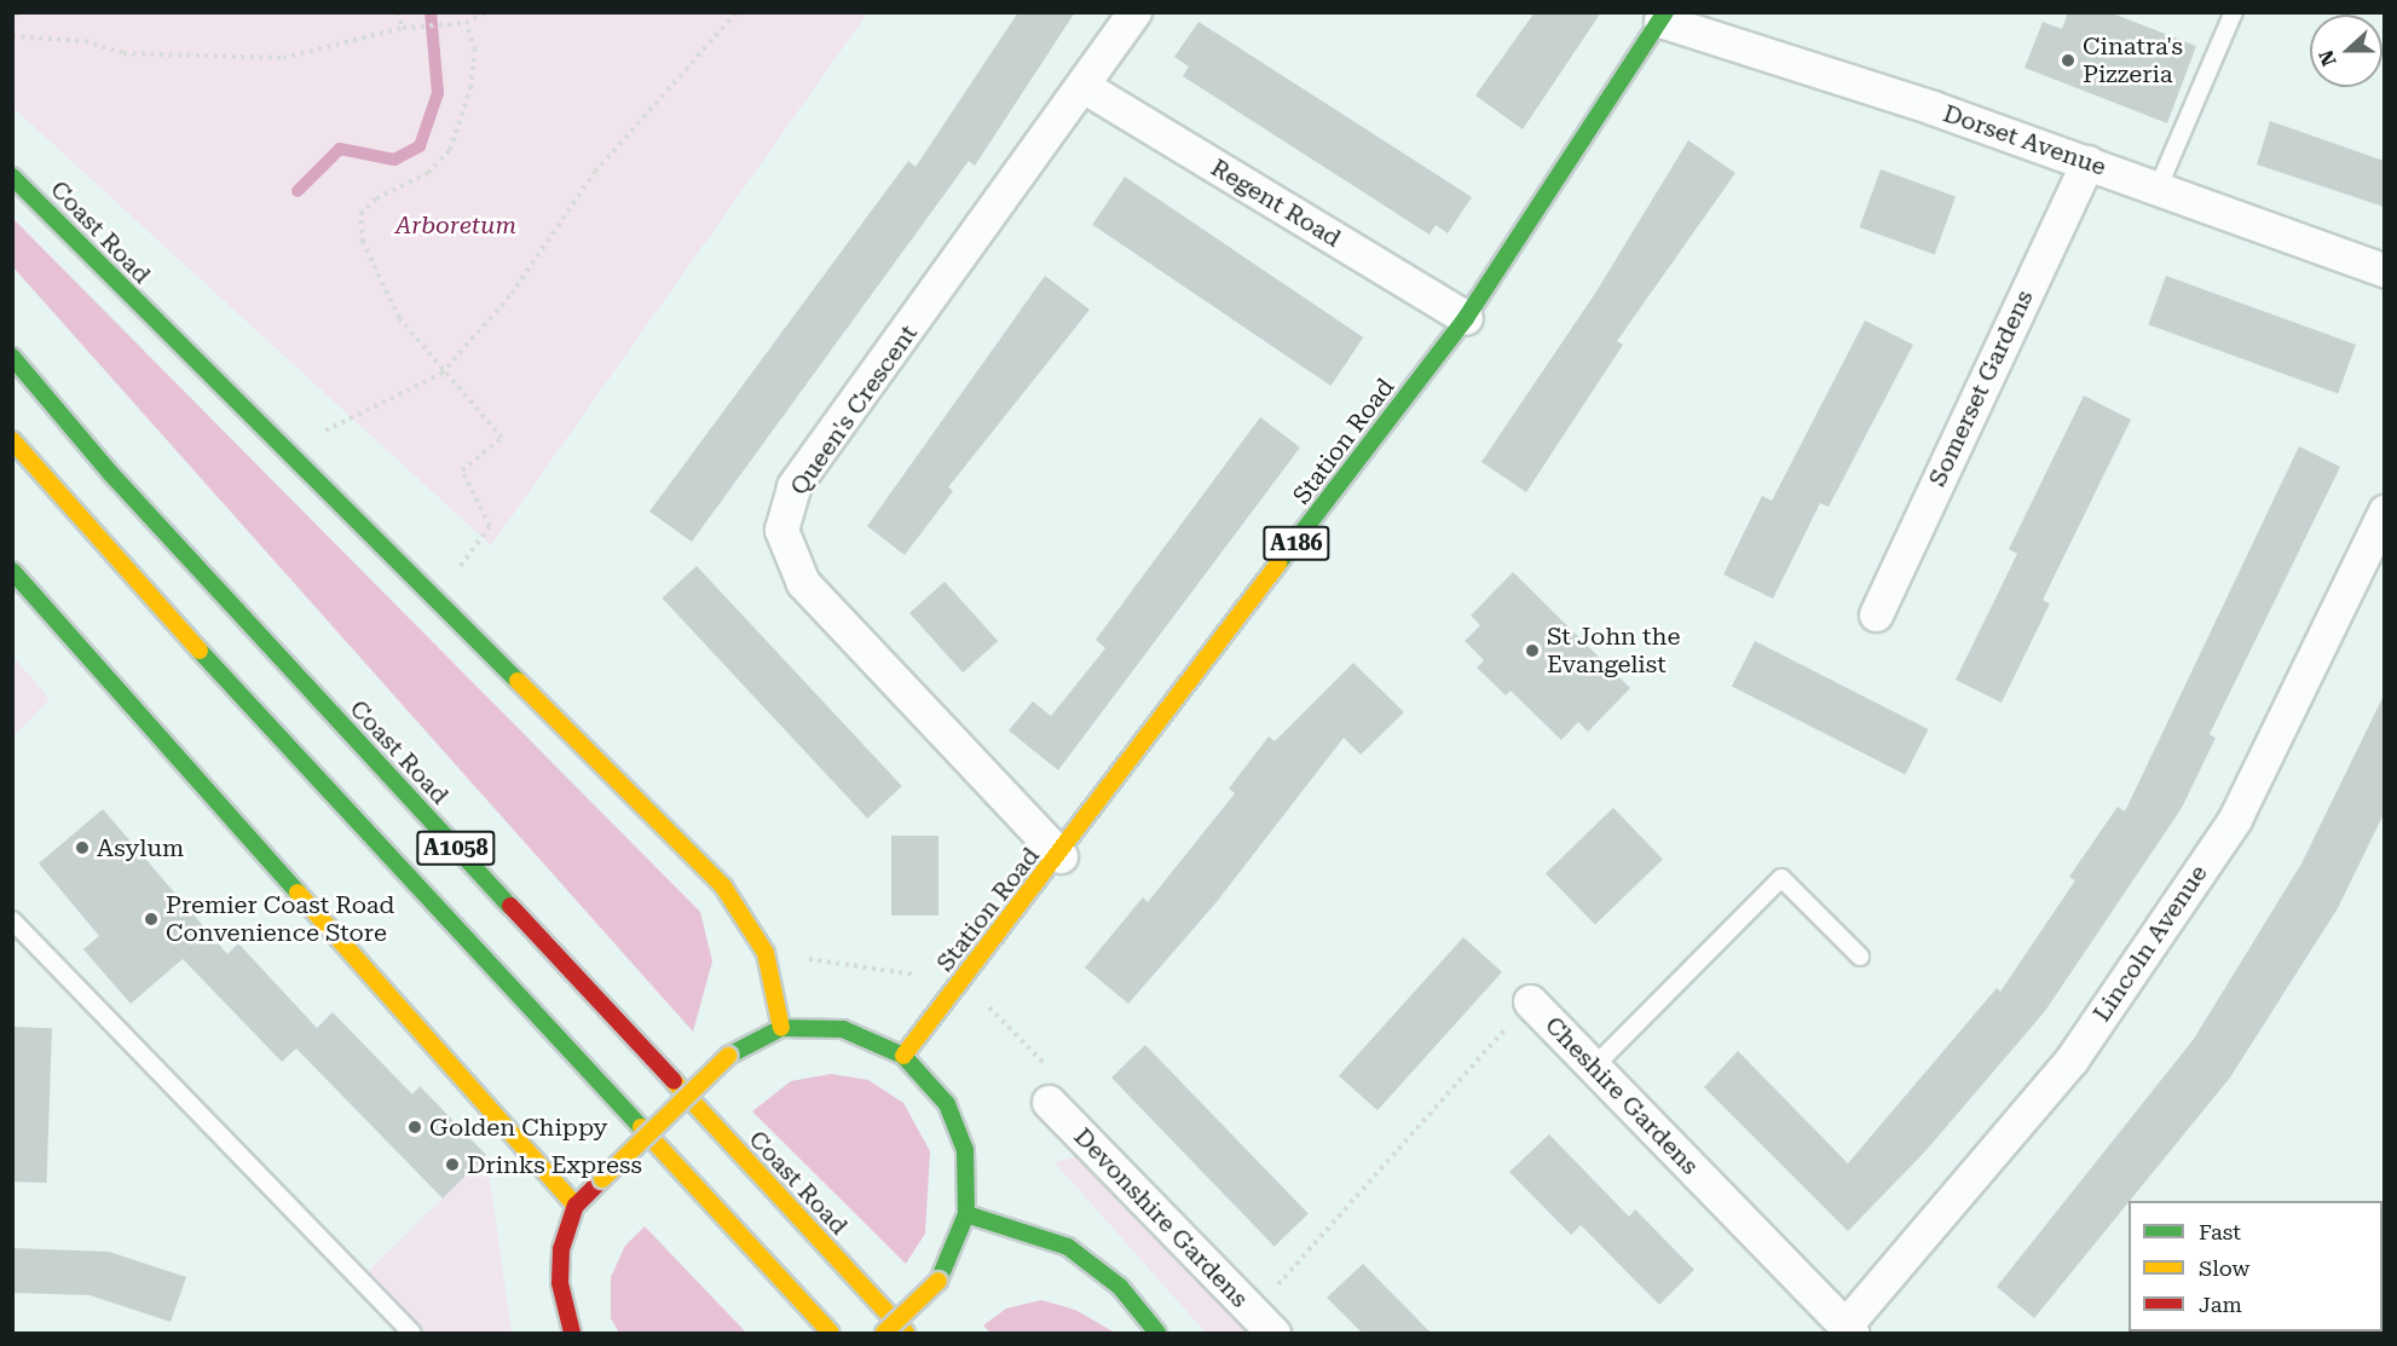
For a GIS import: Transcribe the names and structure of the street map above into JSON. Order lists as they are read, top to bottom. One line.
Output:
{"streets":{"main road":["Coast Road","Station Road","A186","A1058"],"street":["Dorset Avenue","Regent Road","Somerset Gardens","Queen's Crescent","Lincoln Avenue","Cheshire Gardens","Devonshire Gardens"]},"crossings":[["Dorset Avenue","Somerset Gardens"],["Dorset Avenue","Station Road"],["Regent Road","Queen's Crescent"],["Regent Road","Station Road"],["Queen's Crescent","Station Road"],["Lincoln Avenue","Cheshire Gardens"],["Cheshire Gardens","Devonshire Gardens"]],"parks":["Arboretum"],"places":["Cinatra's Pizzeria","St John the Evangelist","Asylum","Premier Coast Road Convenience Store","Golden Chippy","Drinks Express"],"legend":["Fast","Slow","Jam"],"north":"left"}
